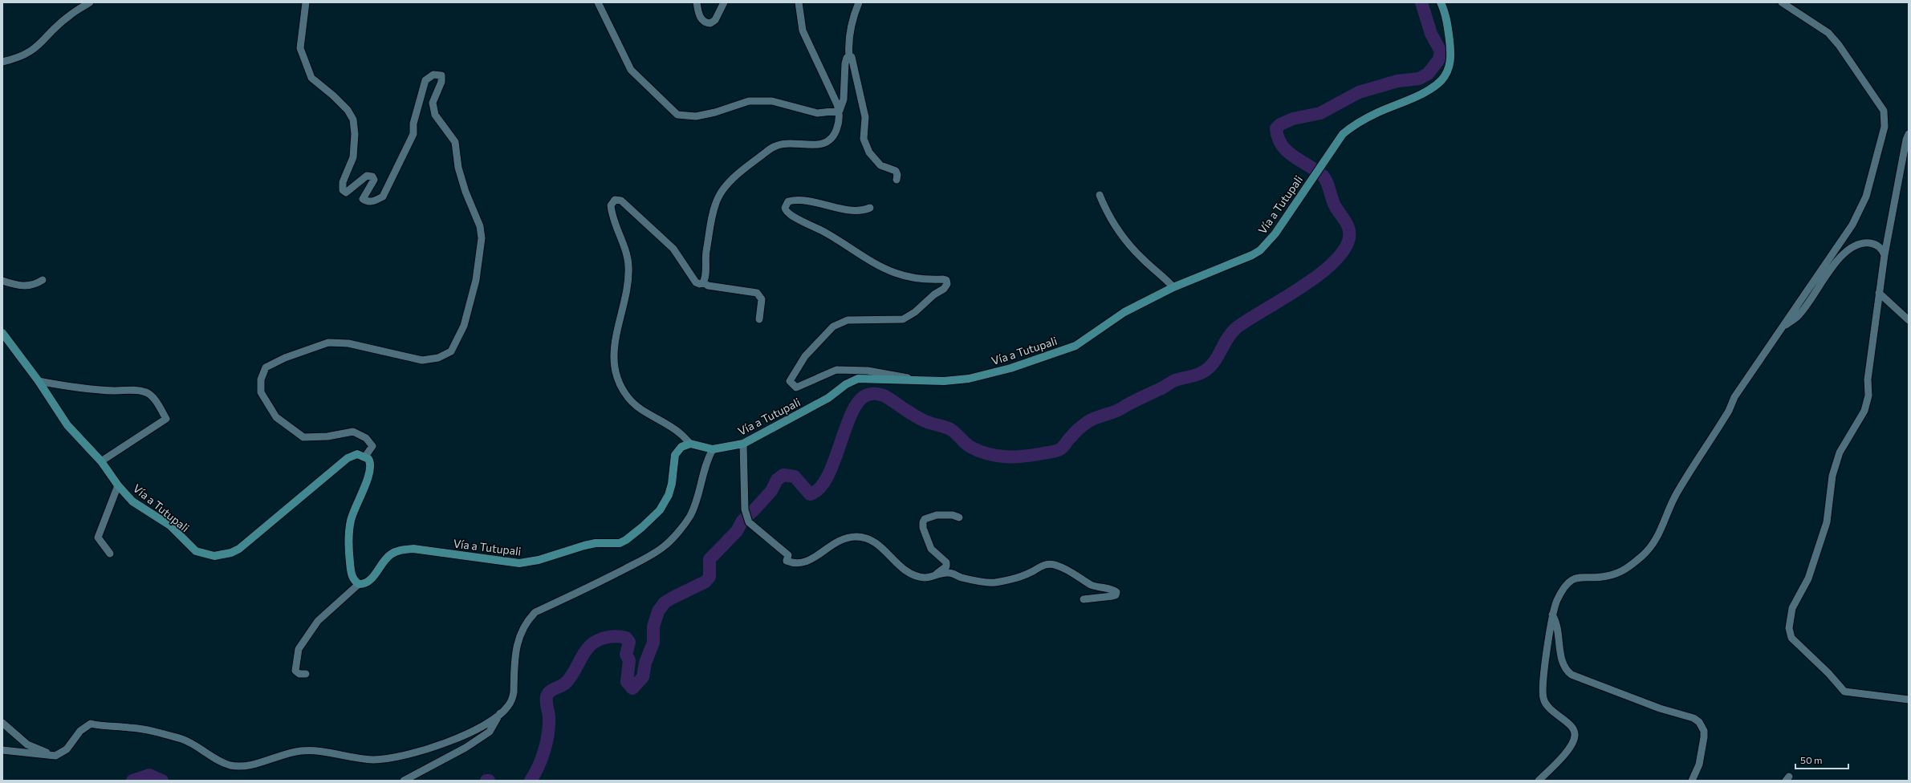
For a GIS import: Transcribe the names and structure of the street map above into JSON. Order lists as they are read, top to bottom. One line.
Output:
{"streets":{"street":["Vía a Tutupali"]},"scale_bar":"50 m"}
